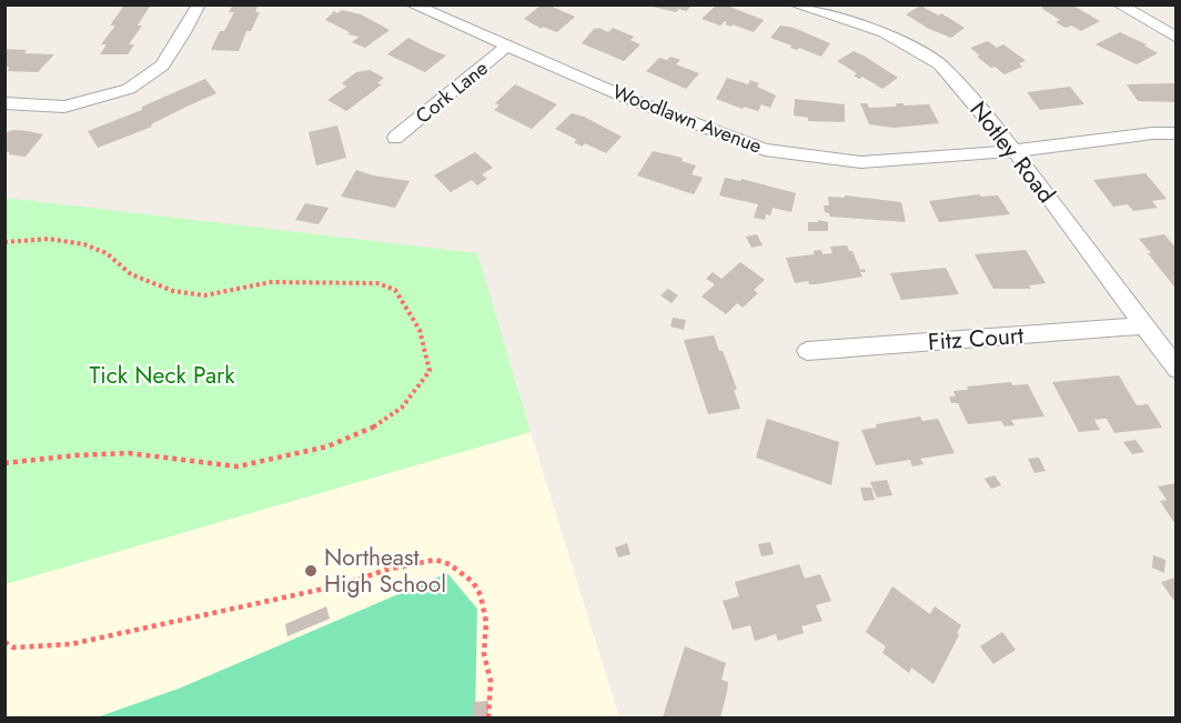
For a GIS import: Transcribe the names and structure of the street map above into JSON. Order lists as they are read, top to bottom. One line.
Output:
{"streets":{"street":["Cork Lane","Woodlawn Avenue","Notley Road","Fitz Court"]},"crossings":[["Cork Lane","Woodlawn Avenue"],["Woodlawn Avenue","Notley Road"],["Notley Road","Fitz Court"]],"parks":["Tick Neck Park"],"places":["Northeast High School"]}
